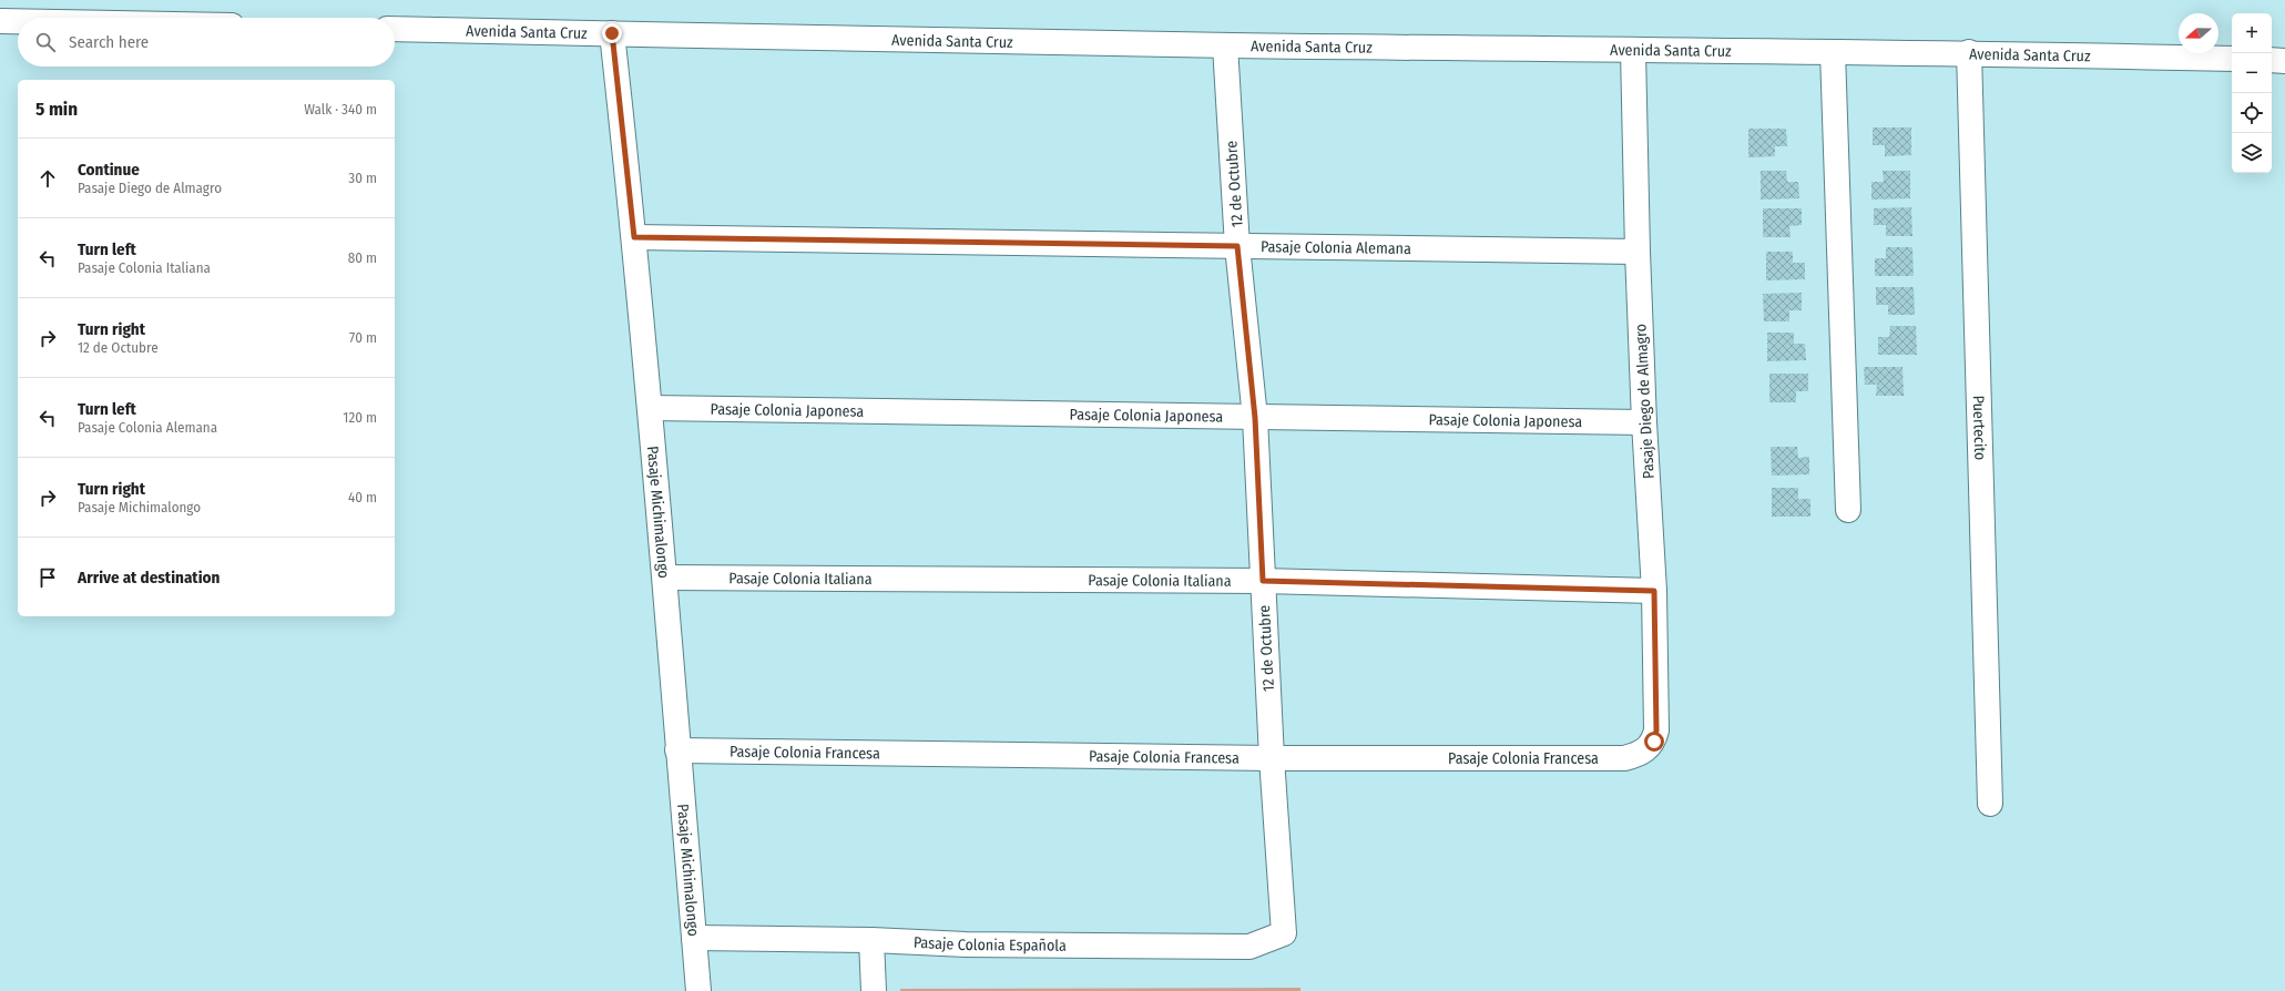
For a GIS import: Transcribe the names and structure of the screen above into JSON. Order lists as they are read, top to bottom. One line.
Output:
{"streets":{"street":["Avenida Santa Cruz","12 de Octubre","Pasaje Colonia Alemana","Pasaje Diego de Almagro","Pasaje Colonia Japonesa","Puertecito","Pasaje Michimalongo","Pasaje Colonia Italiana","Pasaje Colonia Francesa","Pasaje Colonia Española"]},"crossings":[["Avenida Santa Cruz","12 de Octubre"],["Avenida Santa Cruz","Pasaje Diego de Almagro"],["Avenida Santa Cruz","Puertecito"],["Avenida Santa Cruz","Pasaje Michimalongo"],["12 de Octubre","Pasaje Colonia Alemana"],["12 de Octubre","Pasaje Colonia Japonesa"],["12 de Octubre","Pasaje Colonia Italiana"],["12 de Octubre","Pasaje Colonia Francesa"],["12 de Octubre","Pasaje Colonia Española"],["Pasaje Colonia Alemana","Pasaje Diego de Almagro"],["Pasaje Colonia Alemana","Pasaje Michimalongo"],["Pasaje Diego de Almagro","Pasaje Colonia Japonesa"],["Pasaje Diego de Almagro","Pasaje Colonia Italiana"],["Pasaje Diego de Almagro","Pasaje Colonia Francesa"],["Pasaje Colonia Japonesa","Pasaje Michimalongo"],["Pasaje Michimalongo","Pasaje Colonia Italiana"],["Pasaje Michimalongo","Pasaje Colonia Francesa"],["Pasaje Michimalongo","Pasaje Colonia Española"]],"north":"left","page":{"map_buttons":["+","−"],"search":"Search here","heading":["5 min","Walk · 340 m"],"list":[["Continue","Pasaje Diego de Almagro","30 m"],["Turn left","Pasaje Colonia Italiana","80 m"],["Turn right","12 de Octubre","70 m"],["Turn left","Pasaje Colonia Alemana","120 m"],["Turn right","Pasaje Michimalongo","40 m"],"Arrive at destination"]}}
